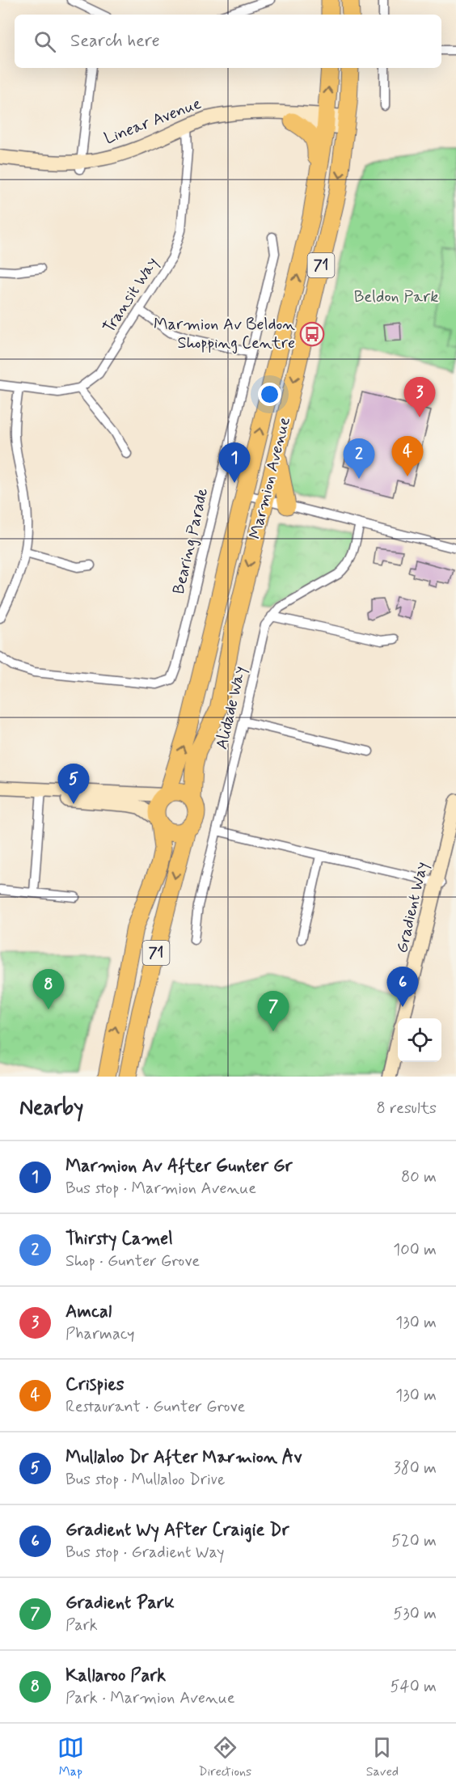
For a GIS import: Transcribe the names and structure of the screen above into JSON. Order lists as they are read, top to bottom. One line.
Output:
{"streets":{"highway":["71","Marmion Avenue"],"street":["Linear Avenue","Transit Way","Bearing Parade","Alidade Way","Gradient Way"]},"crossings":[["Linear Avenue","Transit Way"],["Linear Avenue","Marmion Avenue"],["71","Marmion Avenue"]],"parks":["Beldon Park"],"places":{"bus stop":["Marmion Av Beldon Shopping Centre"]},"page":{"search":"Search here","pins":["3","4","2","1","5","6","8","7"],"heading":["Nearby","8 results"],"list":[{"mark":"1","name":"Marmion Av After Gunter Gr","note":"Bus stop · Marmion Avenue","value":"80 m"},{"mark":"2","name":"Thirsty Camel","note":"Shop · Gunter Grove","value":"100 m"},{"mark":"3","name":"Amcal","note":"Pharmacy","value":"130 m"},{"mark":"4","name":"Crispies","note":"Restaurant · Gunter Grove","value":"130 m"},{"mark":"5","name":"Mullaloo Dr After Marmion Av","note":"Bus stop · Mullaloo Drive","value":"380 m"},{"mark":"6","name":"Gradient Wy After Craigie Dr","note":"Bus stop · Gradient Way","value":"520 m"},{"mark":"7","name":"Gradient Park","note":"Park","value":"530 m"},{"mark":"8","name":"Kallaroo Park","note":"Park · Marmion Avenue","value":"540 m"}],"nav":["Map","Directions","Saved"]}}
